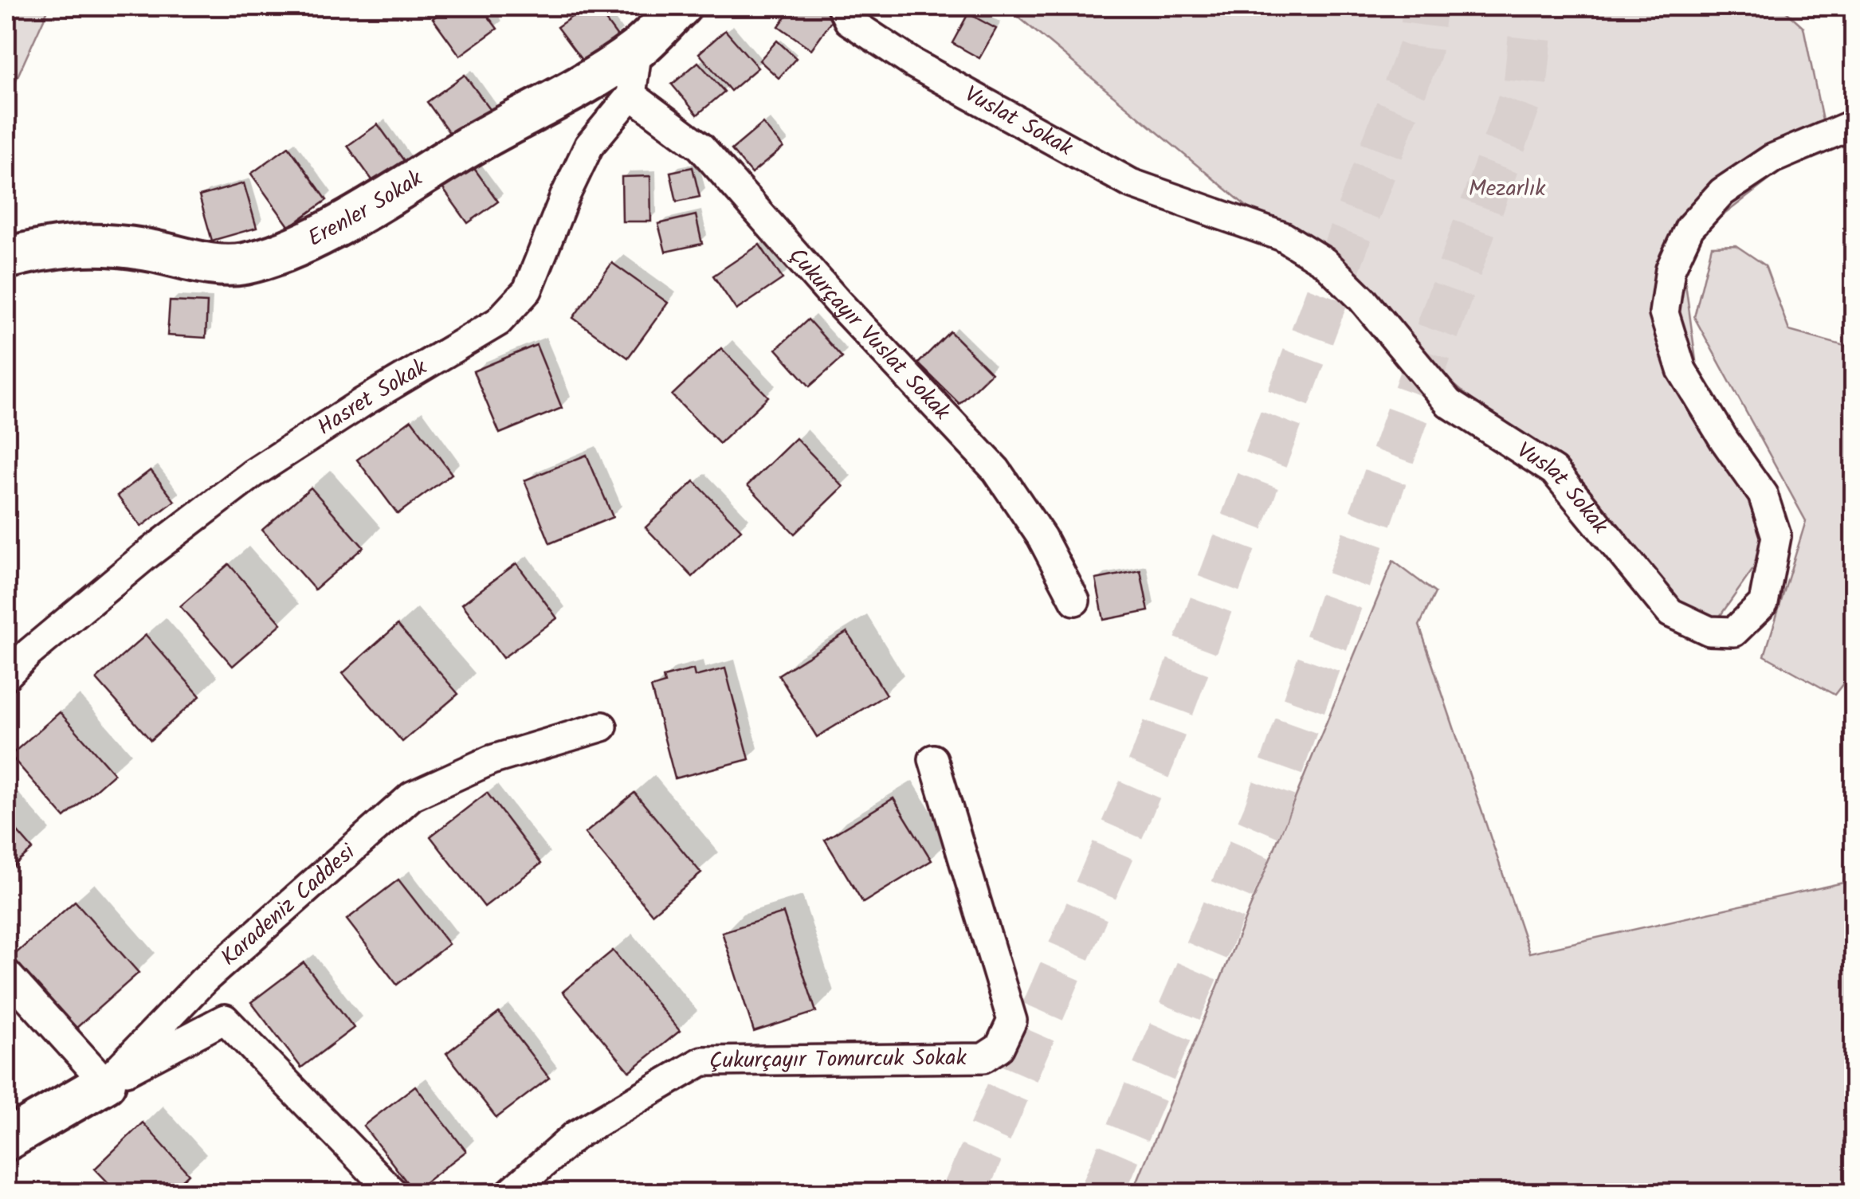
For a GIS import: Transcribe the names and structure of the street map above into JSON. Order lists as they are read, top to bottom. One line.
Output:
{"streets":{"street":["Vuslat Sokak","Erenler Sokak","Çukurçayır Vuslat Sokak","Hasret Sokak","Karadeniz Caddesi","Çukurçayır Tomurcuk Sokak"]},"crossings":[["Çukurçayır Vuslat Sokak","Hasret Sokak"]],"parks":["Mezarlık"]}
